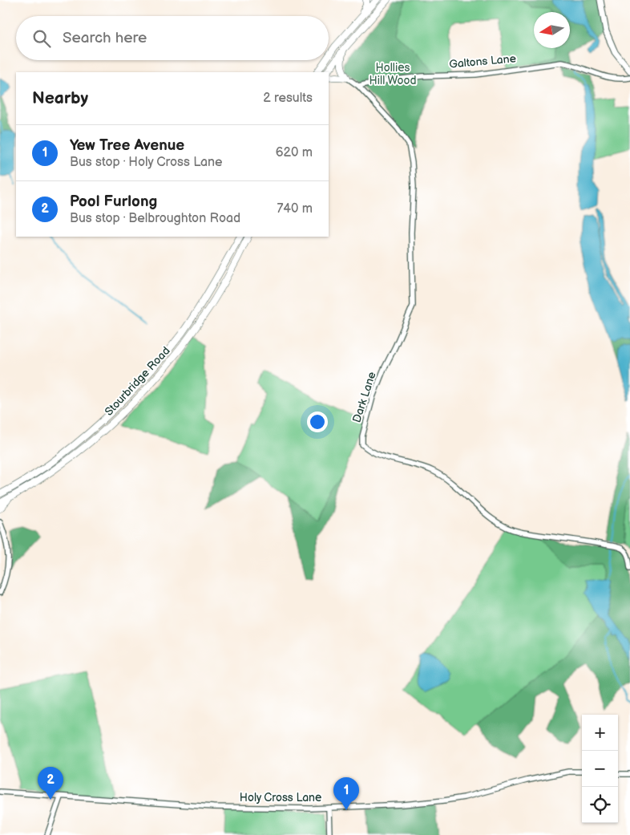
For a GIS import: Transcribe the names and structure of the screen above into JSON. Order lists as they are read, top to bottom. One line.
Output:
{"streets":{"highway":["Stourbridge Road"],"street":["Galtons Lane","Dark Lane","Holy Cross Lane"]},"crossings":[["Galtons Lane","Dark Lane"]],"parks":["Hollies Hill Wood"],"north":"left","page":{"search":"Search here","heading":["Nearby","2 results"],"list":[{"mark":"1","name":"Yew Tree Avenue","note":"Bus stop · Holy Cross Lane","value":"620 m"},{"mark":"2","name":"Pool Furlong","note":"Bus stop · Belbroughton Road","value":"740 m"}],"map_buttons":["+","−"],"pins":["2","1"]}}
